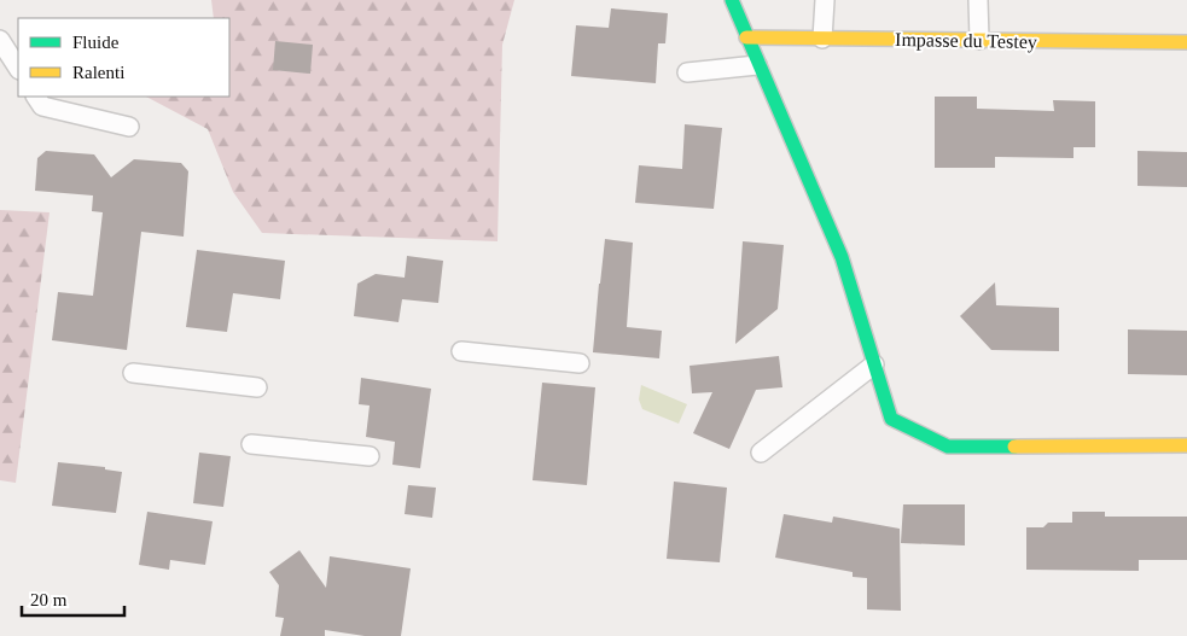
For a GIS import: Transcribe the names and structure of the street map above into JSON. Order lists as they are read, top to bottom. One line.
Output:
{"streets":{"street":["Impasse du Testey"]},"legend":["Fluide","Ralenti"],"scale_bar":"20 m"}
